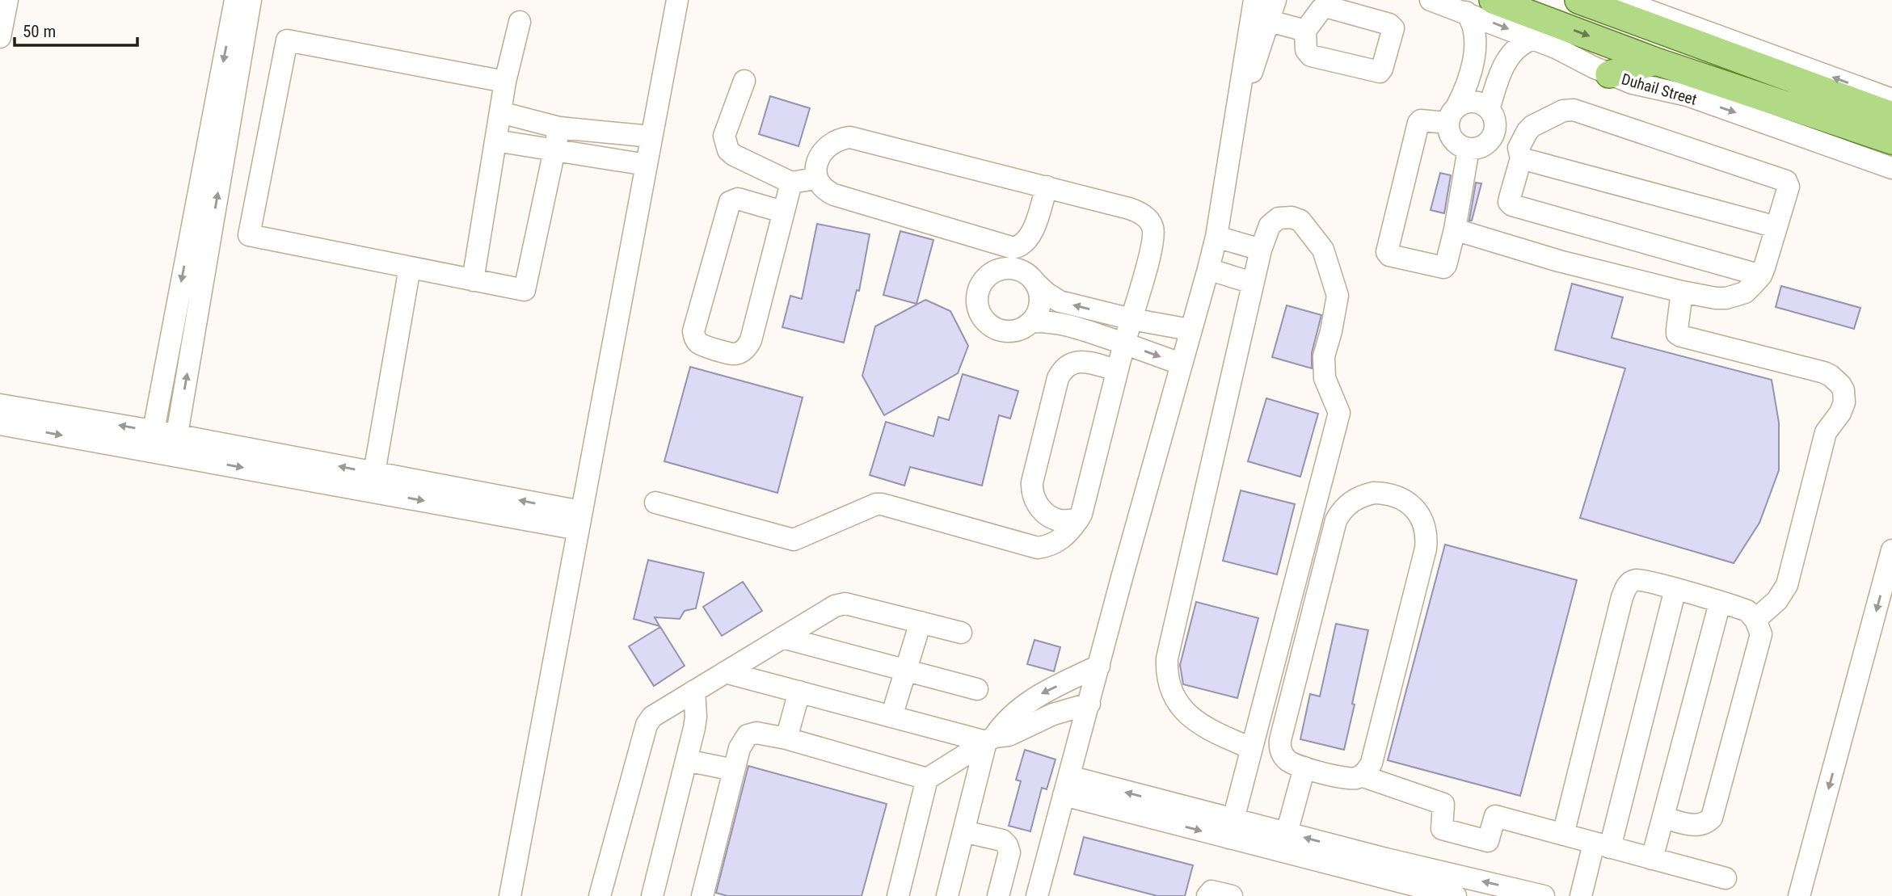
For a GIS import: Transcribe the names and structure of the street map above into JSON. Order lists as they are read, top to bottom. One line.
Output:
{"streets":{"main road":["Duhail Street"]},"scale_bar":"50 m"}
